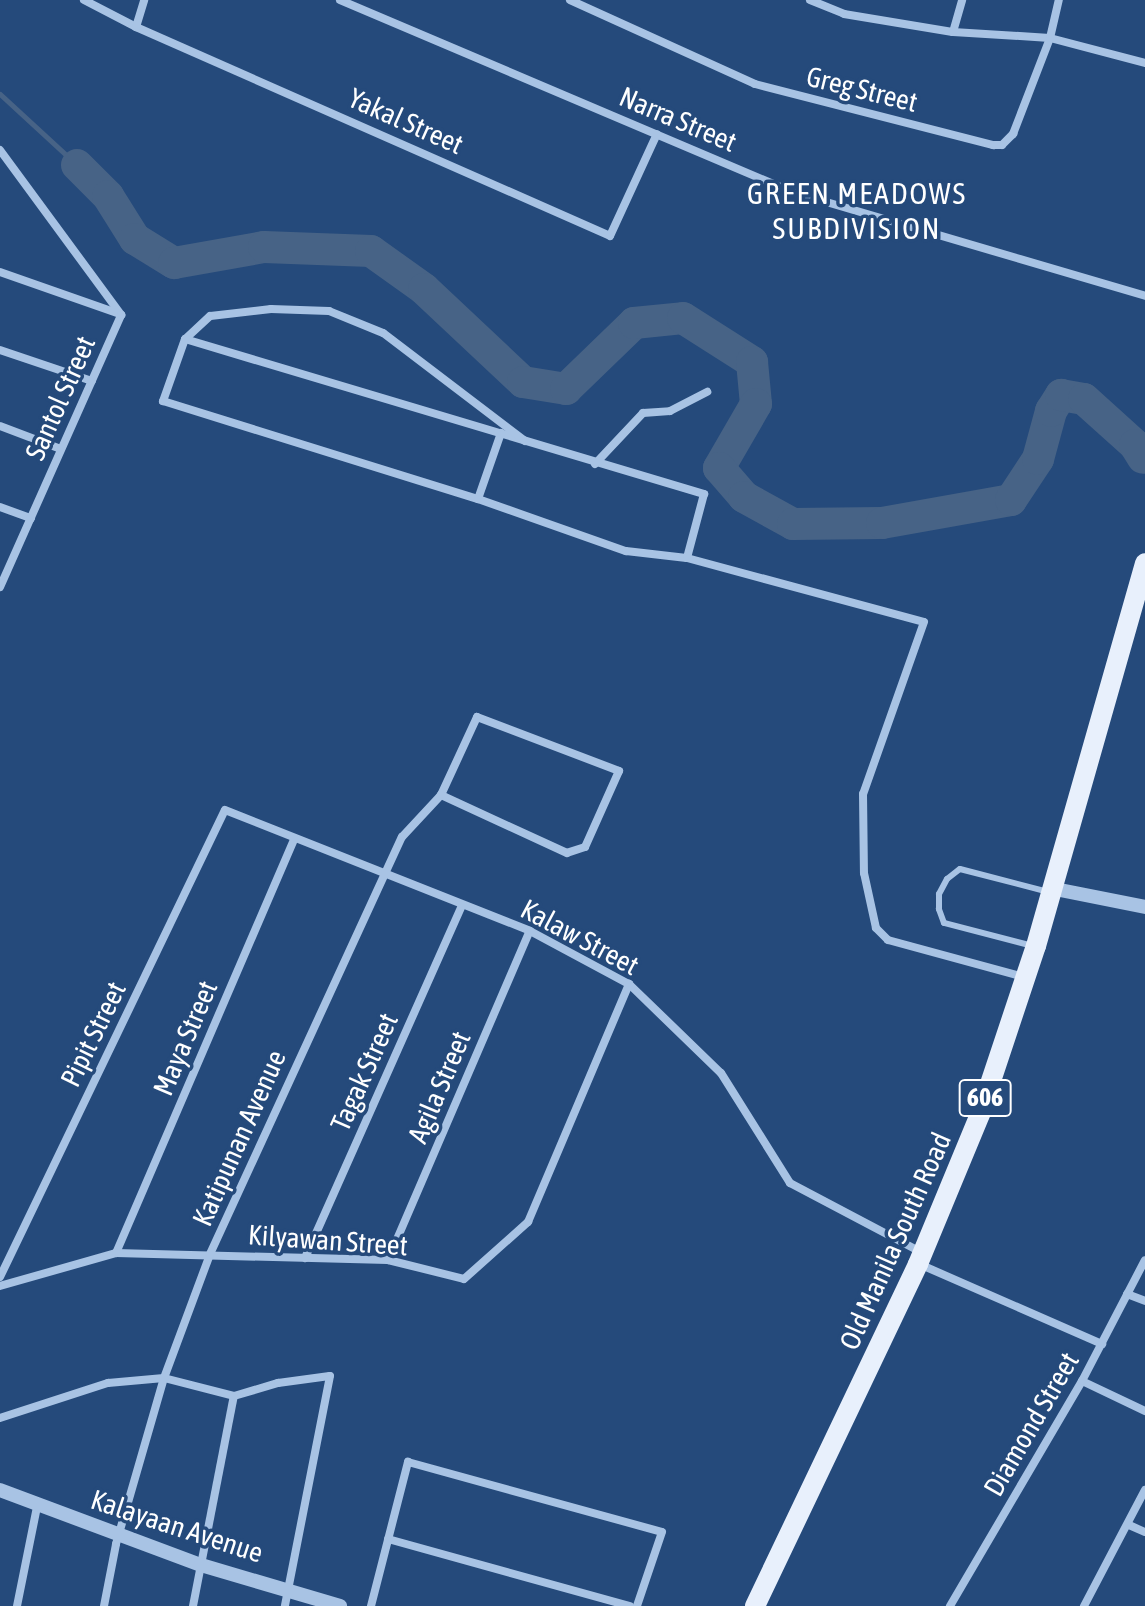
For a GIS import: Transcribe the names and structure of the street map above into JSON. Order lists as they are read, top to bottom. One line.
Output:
{"streets":{"main road":["606","Old Manila South Road"],"street":["Greg Street","Narra Street","Yakal Street","Santol Street","Kalaw Street","Pipit Street","Maya Street","Tagak Street","Agila Street","Katipunan Avenue","Kilyawan Street","Diamond Street","Kalayaan Avenue"]},"crossings":[["Narra Street","Yakal Street"],["Kalaw Street","Pipit Street"],["Kalaw Street","Maya Street"],["Kalaw Street","Tagak Street"],["Kalaw Street","Agila Street"],["Kalaw Street","Katipunan Avenue"],["Kalaw Street","Kilyawan Street"],["Kalaw Street","Old Manila South Road"],["Kalaw Street","Diamond Street"],["Maya Street","Kilyawan Street"],["Tagak Street","Kilyawan Street"],["Agila Street","Kilyawan Street"],["Katipunan Avenue","Kilyawan Street"],["Katipunan Avenue","Kalayaan Avenue"]],"districts":["GREEN MEADOWS SUBDIVISION"]}
